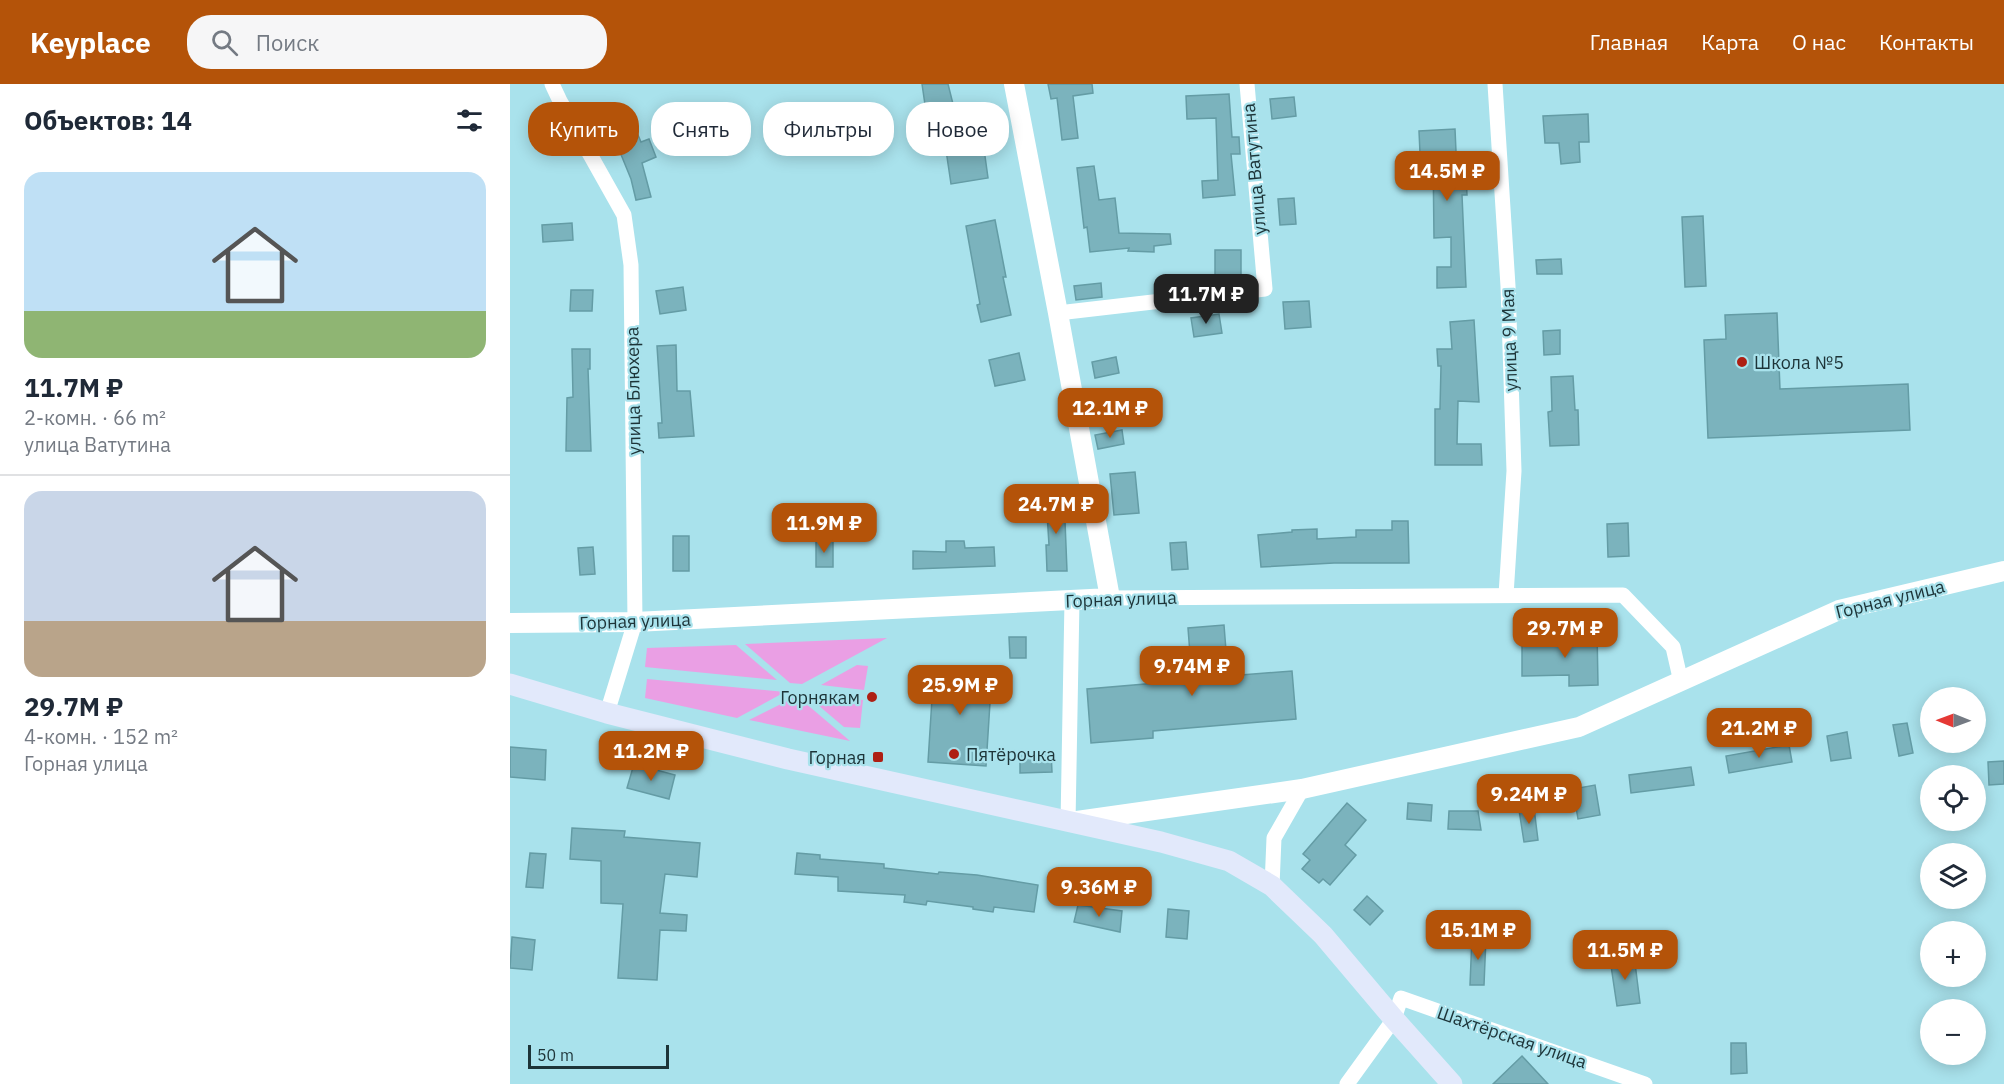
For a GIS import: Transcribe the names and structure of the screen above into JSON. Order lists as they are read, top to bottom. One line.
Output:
{"streets":{"main road":["Горная улица"],"street":["улица Ватутина","улица 9 Мая","улица Блюхера","Шахтёрская улица"]},"crossings":[["улица 9 Мая","Горная улица"],["улица Блюхера","Горная улица"]],"places":{"other":["Школа №5","Горнякам","Пятёрочка"],"transit":["Горная"]},"scale_bar":"50 m","north":"left","page":{"header":"Keyplace","search":"Поиск","nav":["Главная","Карта","О нас","Контакты"],"heading":"Объектов: 14","chip":["Купить","Снять","Фильтры","Новое"],"price":["14.5M ₽","11.7M ₽","12.1M ₽","24.7M ₽","11.9M ₽","29.7M ₽","9.74M ₽","25.9M ₽","21.2M ₽","11.2M ₽","9.24M ₽","9.36M ₽","15.1M ₽","11.5M ₽"],"list":[{"name":"11.7M ₽","note":"2-комн. · 66 m² · улица Ватутина"},{"name":"29.7M ₽","note":"4-комн. · 152 m² · Горная улица"}],"map_buttons":["+","−"],"scale":"50 m"}}
